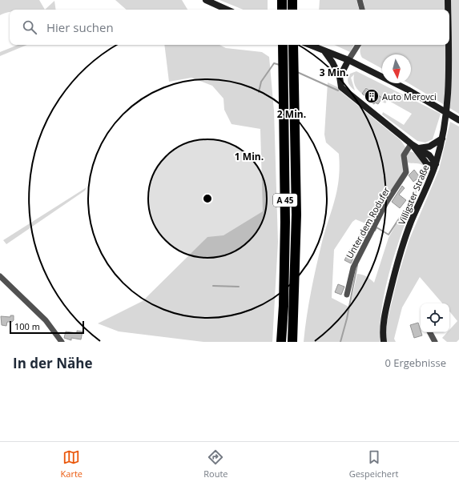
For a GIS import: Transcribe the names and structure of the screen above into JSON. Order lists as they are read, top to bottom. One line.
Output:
{"streets":{"highway":["A 45"],"main road":["Villigster Straße"],"street":["Unter dem Rodufer"]},"crossings":[["Villigster Straße","Unter dem Rodufer"]],"places":{"building":["Auto Merovci"]},"scale_bar":"100 m","north":"bottom","page":{"search":"Hier suchen","scale":"100 m","heading":["In der Nähe","0 Ergebnisse"],"nav":["Karte","Route","Gespeichert"]},"rings":["3 Min.","2 Min.","1 Min."]}
